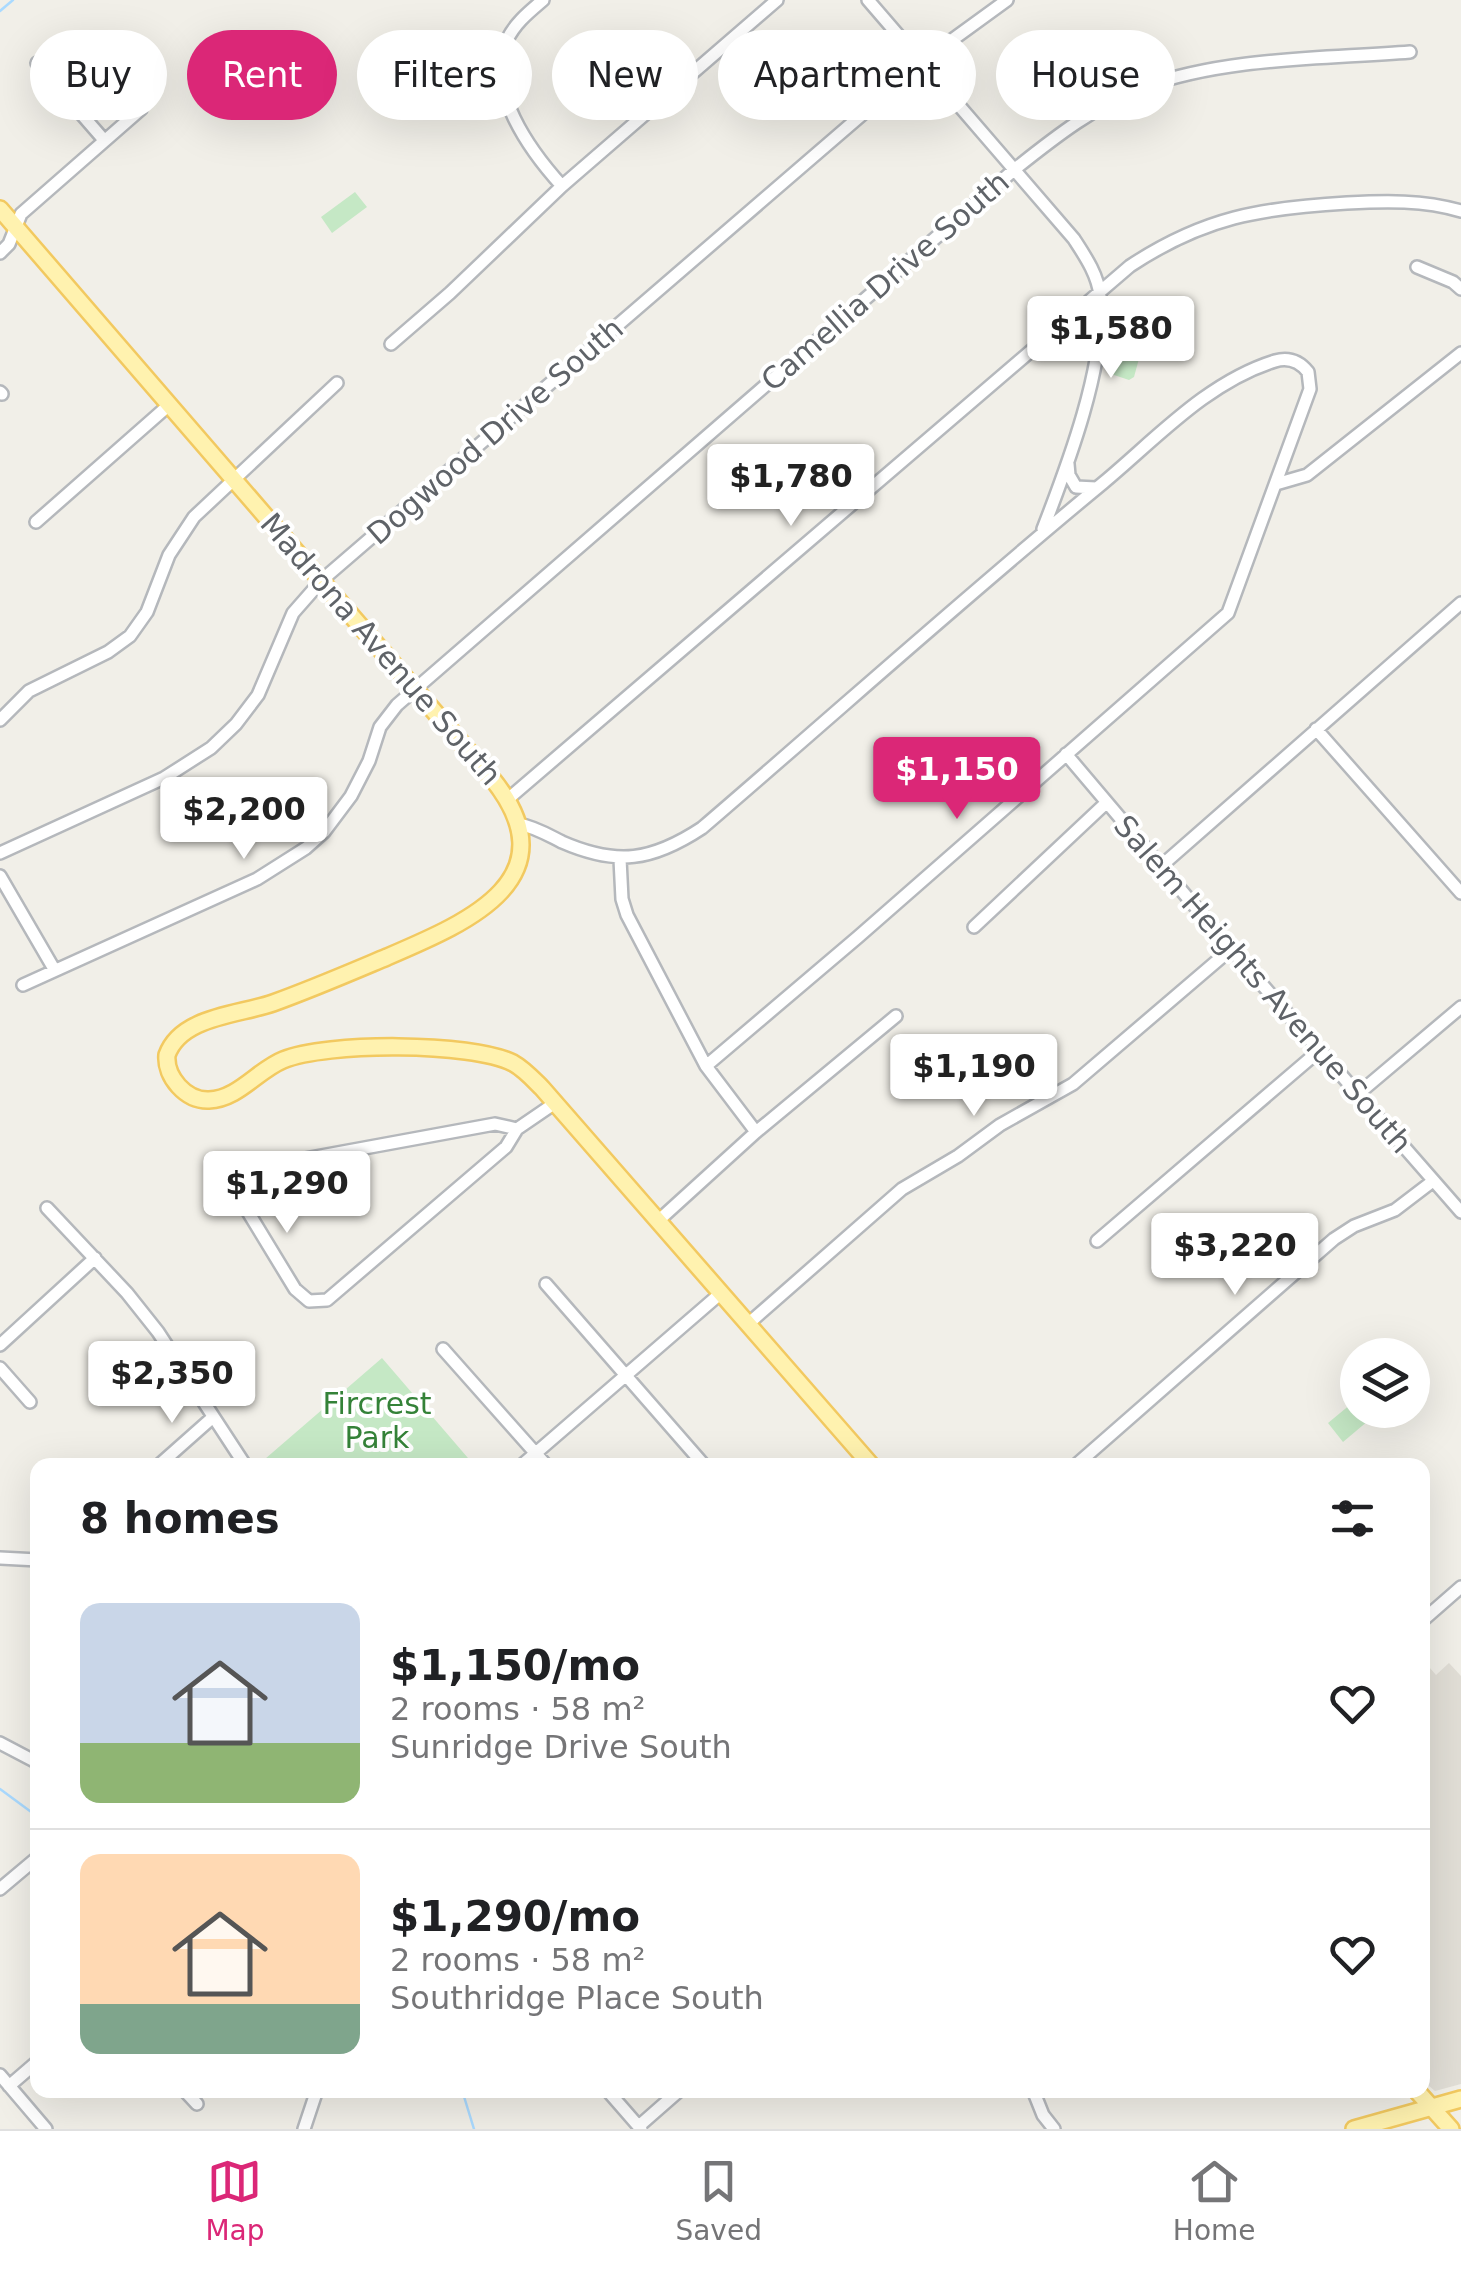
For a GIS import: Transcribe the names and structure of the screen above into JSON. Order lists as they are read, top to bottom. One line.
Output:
{"streets":{"main road":["Madrona Avenue South"],"street":["Camellia Drive South","Dogwood Drive South","Salem Heights Avenue South"]},"crossings":[["Camellia Drive South","Madrona Avenue South"],["Dogwood Drive South","Madrona Avenue South"]],"parks":["Fircrest Park"],"page":{"chip":["Buy","Rent","Filters","New","Apartment","House"],"price":["$1,580","$1,780","$1,150","$2,200","$1,190","$1,290","$3,220","$2,350"],"heading":"8 homes","list":[{"name":"$1,150/mo","note":"2 rooms · 58 m² · Sunridge Drive South"},{"name":"$1,290/mo","note":"2 rooms · 58 m² · Southridge Place South"}],"tabs":["Map","Saved","Home"]}}
